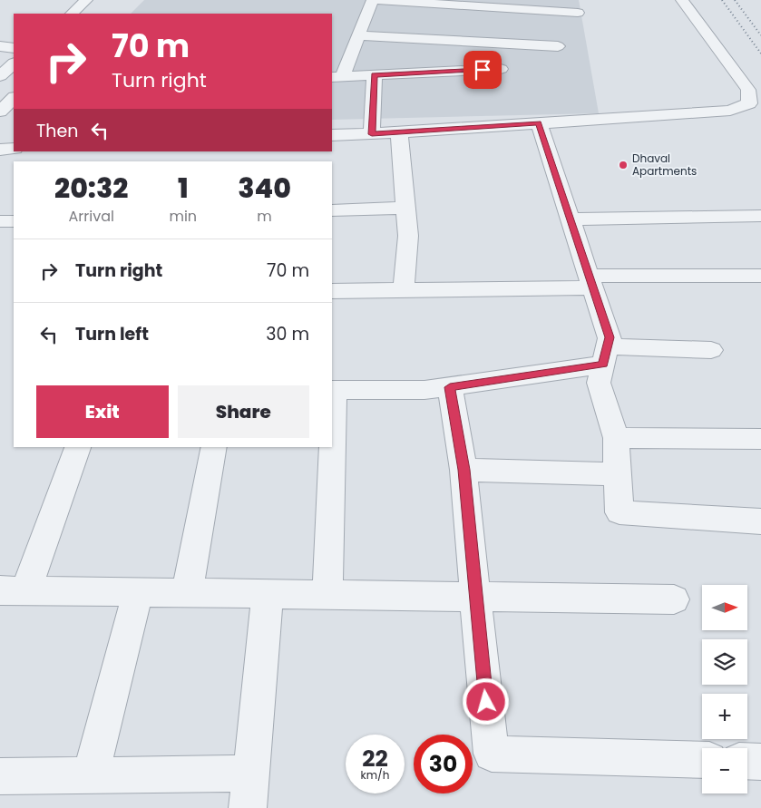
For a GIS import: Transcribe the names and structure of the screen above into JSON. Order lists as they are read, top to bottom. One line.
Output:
{"places":["Dhaval Apartments"],"north":"right","page":{"turn":["70 m","Turn right"],"then":"Then","eta":["20:32","Arrival","1","min","340","m"],"list":[{"name":"Turn right","value":"70 m"},{"name":"Turn left","value":"30 m"}],"buttons":["Exit","Share"],"map_buttons":["+","−"],"speed":"22 km/h","limit":"30"}}
